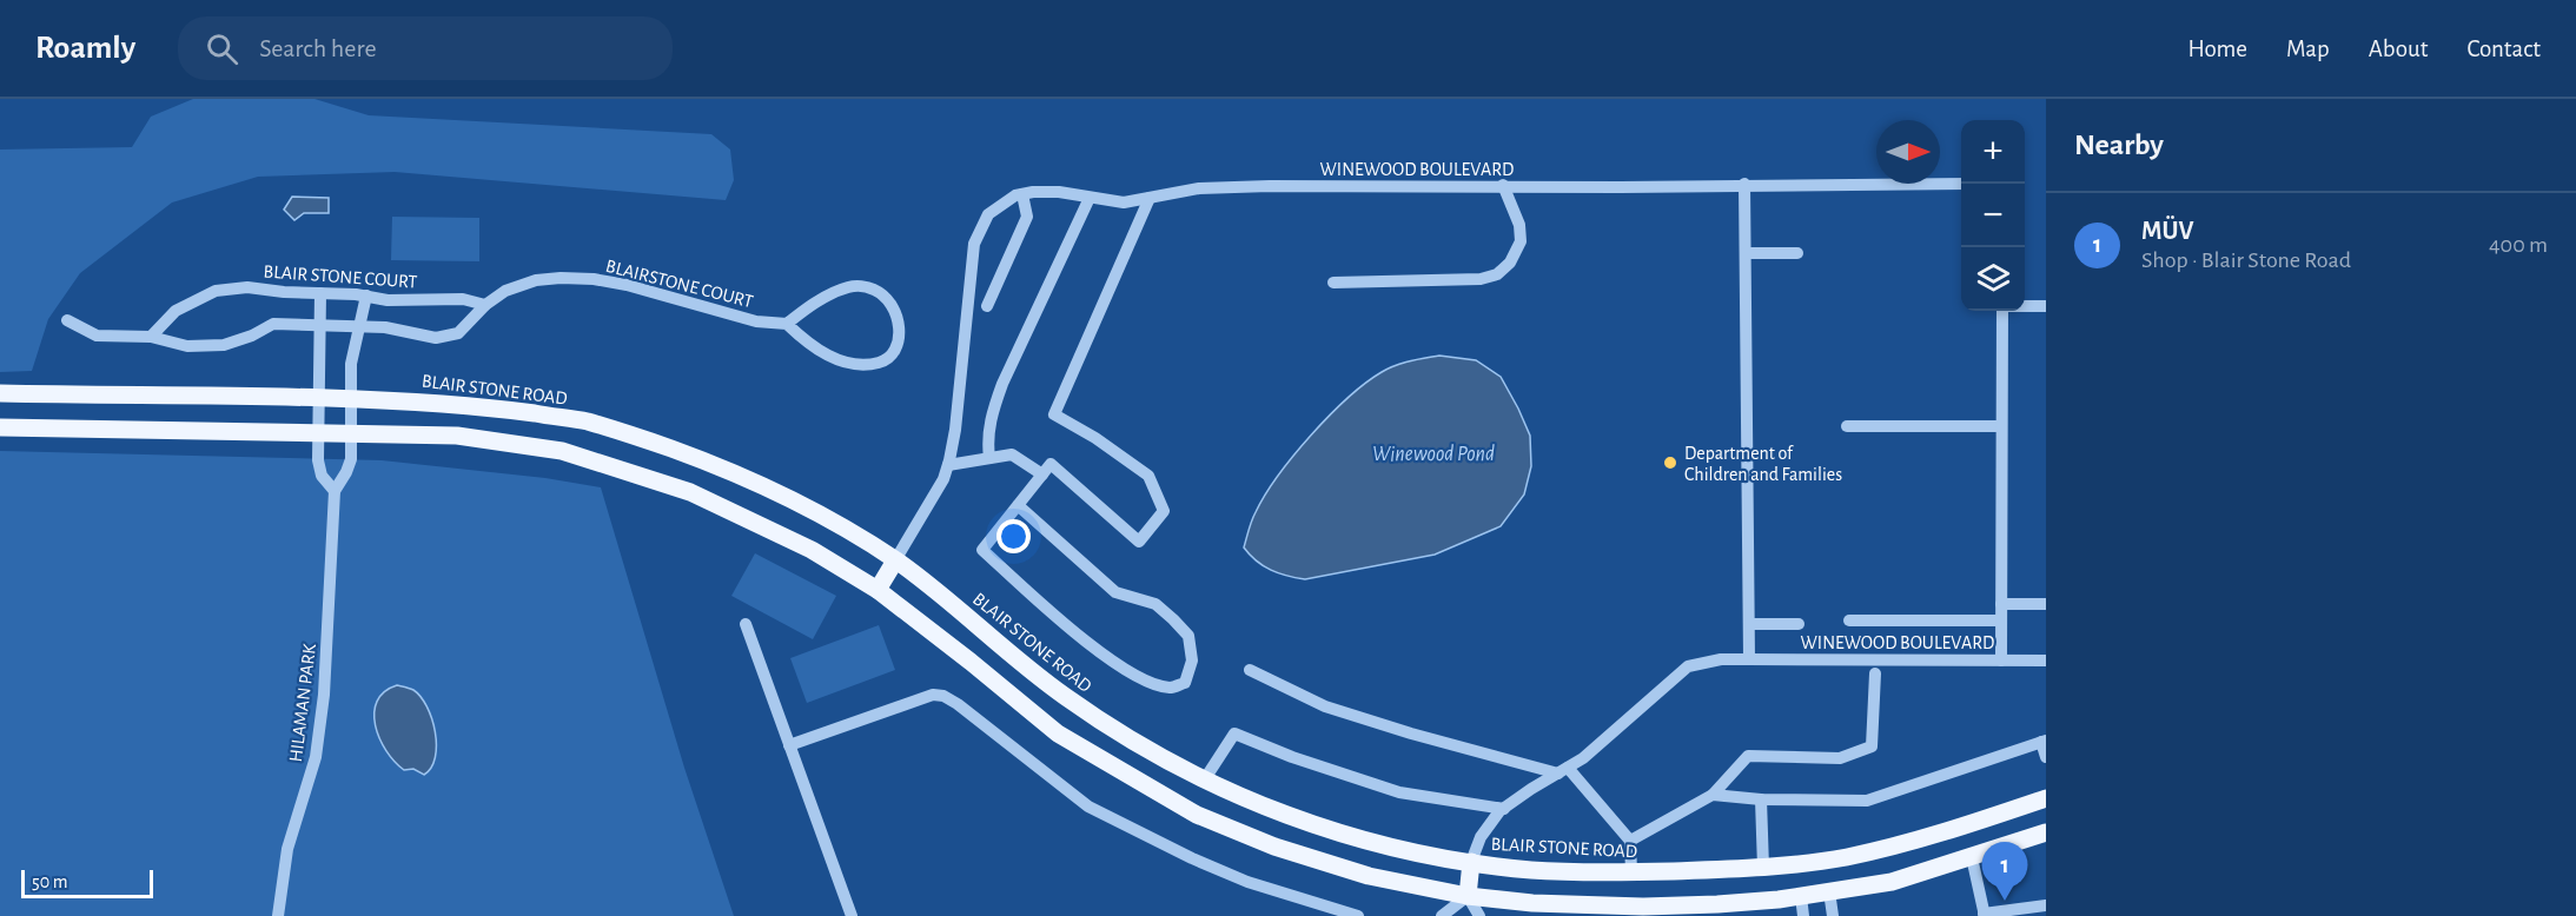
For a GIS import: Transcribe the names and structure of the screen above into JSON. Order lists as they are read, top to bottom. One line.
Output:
{"streets":{"main road":["BLAIR STONE ROAD"],"street":["WINEWOOD BOULEVARD","BLAIR STONE COURT","BLAIRSTONE COURT","HILAMAN PARK"]},"crossings":[["WINEWOOD BOULEVARD","BLAIR STONE ROAD"],["BLAIR STONE COURT","BLAIRSTONE COURT"]],"water":["Winewood Pond"],"places":["Department of Children and Families"],"scale_bar":"50 m","north":"right","page":{"header":"Roamly","search":"Search here","nav":["Home","Map","About","Contact"],"heading":"Nearby","map_buttons":["+","−"],"list":[{"mark":"1","name":"MÜV","note":"Shop · Blair Stone Road","value":"400 m"}],"pins":"1","scale":"50 m"}}
